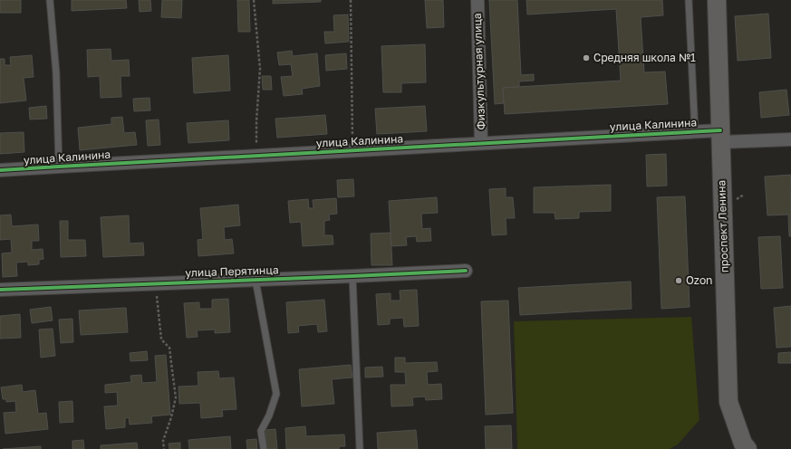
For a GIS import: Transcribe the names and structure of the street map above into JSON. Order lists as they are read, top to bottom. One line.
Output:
{"streets":{"main road":["проспект Ленина"],"street":["Физкультурная улица","улица Калинина","улица Перятинца"]},"crossings":[["Физкультурная улица","улица Калинина"],["улица Калинина","проспект Ленина"]],"places":["Средняя школа №1","Ozon"]}
